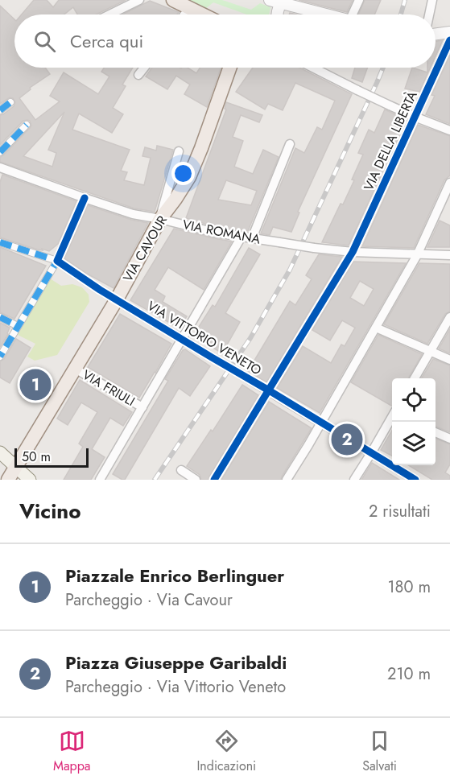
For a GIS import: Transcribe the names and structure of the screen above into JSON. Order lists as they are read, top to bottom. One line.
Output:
{"streets":{"main road":["VIA CAVOUR"],"street":["VIA DELLA LIBERTÀ","VIA ROMANA","VIA VITTORIO VENETO","VIA FRIULI"]},"crossings":[["VIA DELLA LIBERTÀ","VIA ROMANA"],["VIA DELLA LIBERTÀ","VIA VITTORIO VENETO"],["VIA ROMANA","VIA CAVOUR"],["VIA CAVOUR","VIA VITTORIO VENETO"],["VIA CAVOUR","VIA FRIULI"]],"scale_bar":"50 m","page":{"search":"Cerca qui","pins":["1","2"],"scale":"50 m","heading":["Vicino","2 risultati"],"list":[{"mark":"1","name":"Piazzale Enrico Berlinguer","note":"Parcheggio · Via Cavour","value":"180 m"},{"mark":"2","name":"Piazza Giuseppe Garibaldi","note":"Parcheggio · Via Vittorio Veneto","value":"210 m"}],"nav":["Mappa","Indicazioni","Salvati"]}}
